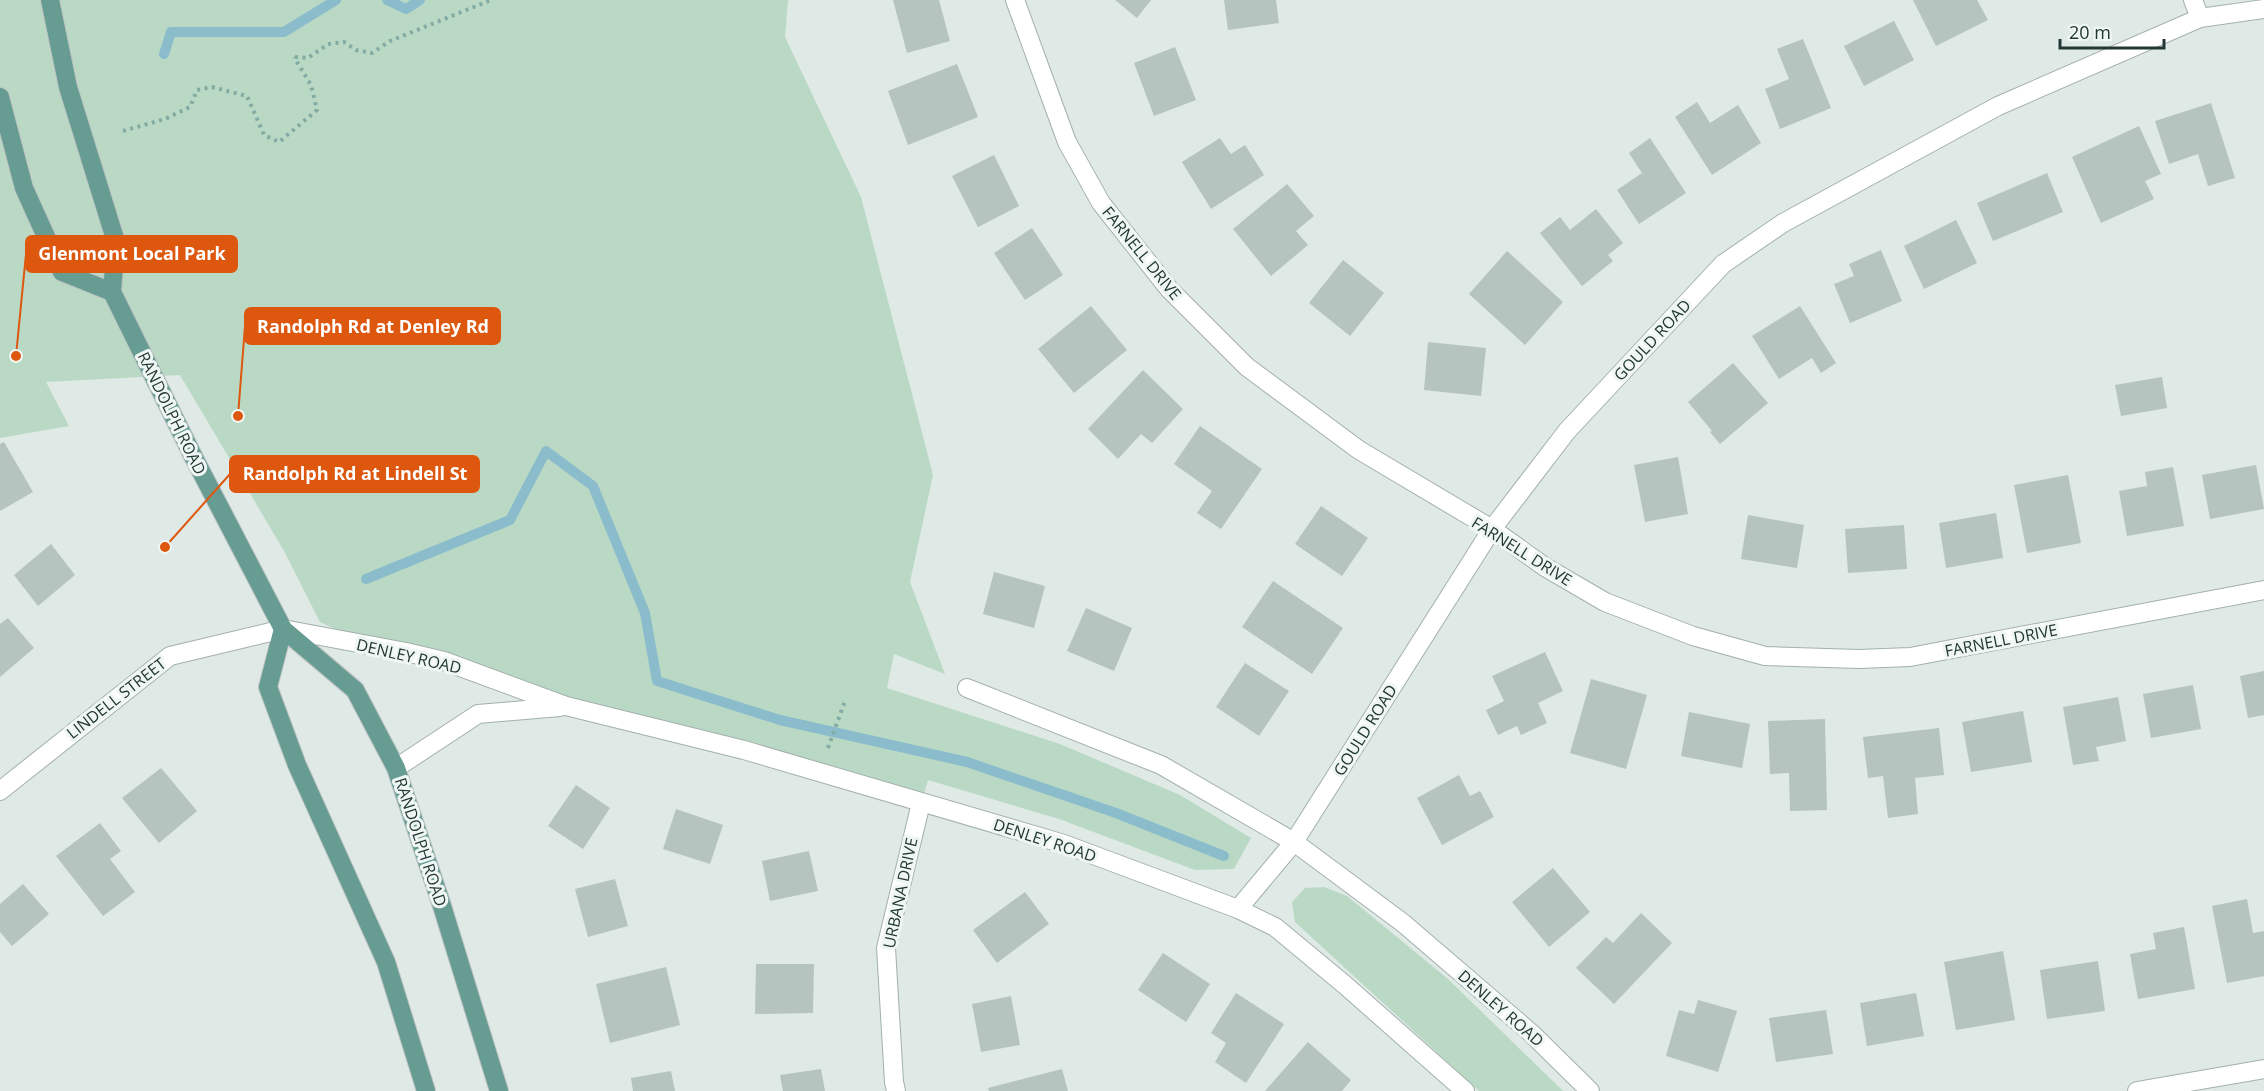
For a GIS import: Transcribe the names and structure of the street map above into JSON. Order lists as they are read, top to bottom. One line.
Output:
{"streets":{"main road":["RANDOLPH ROAD"],"street":["FARNELL DRIVE","GOULD ROAD","DENLEY ROAD","LINDELL STREET","URBANA DRIVE"]},"crossings":[["FARNELL DRIVE","GOULD ROAD"],["GOULD ROAD","DENLEY ROAD"],["RANDOLPH ROAD","DENLEY ROAD"],["RANDOLPH ROAD","LINDELL STREET"],["DENLEY ROAD","LINDELL STREET"],["DENLEY ROAD","URBANA DRIVE"]],"places":["Glenmont Local Park","Randolph Rd at Denley Rd","Randolph Rd at Lindell St"],"scale_bar":"20 m"}
